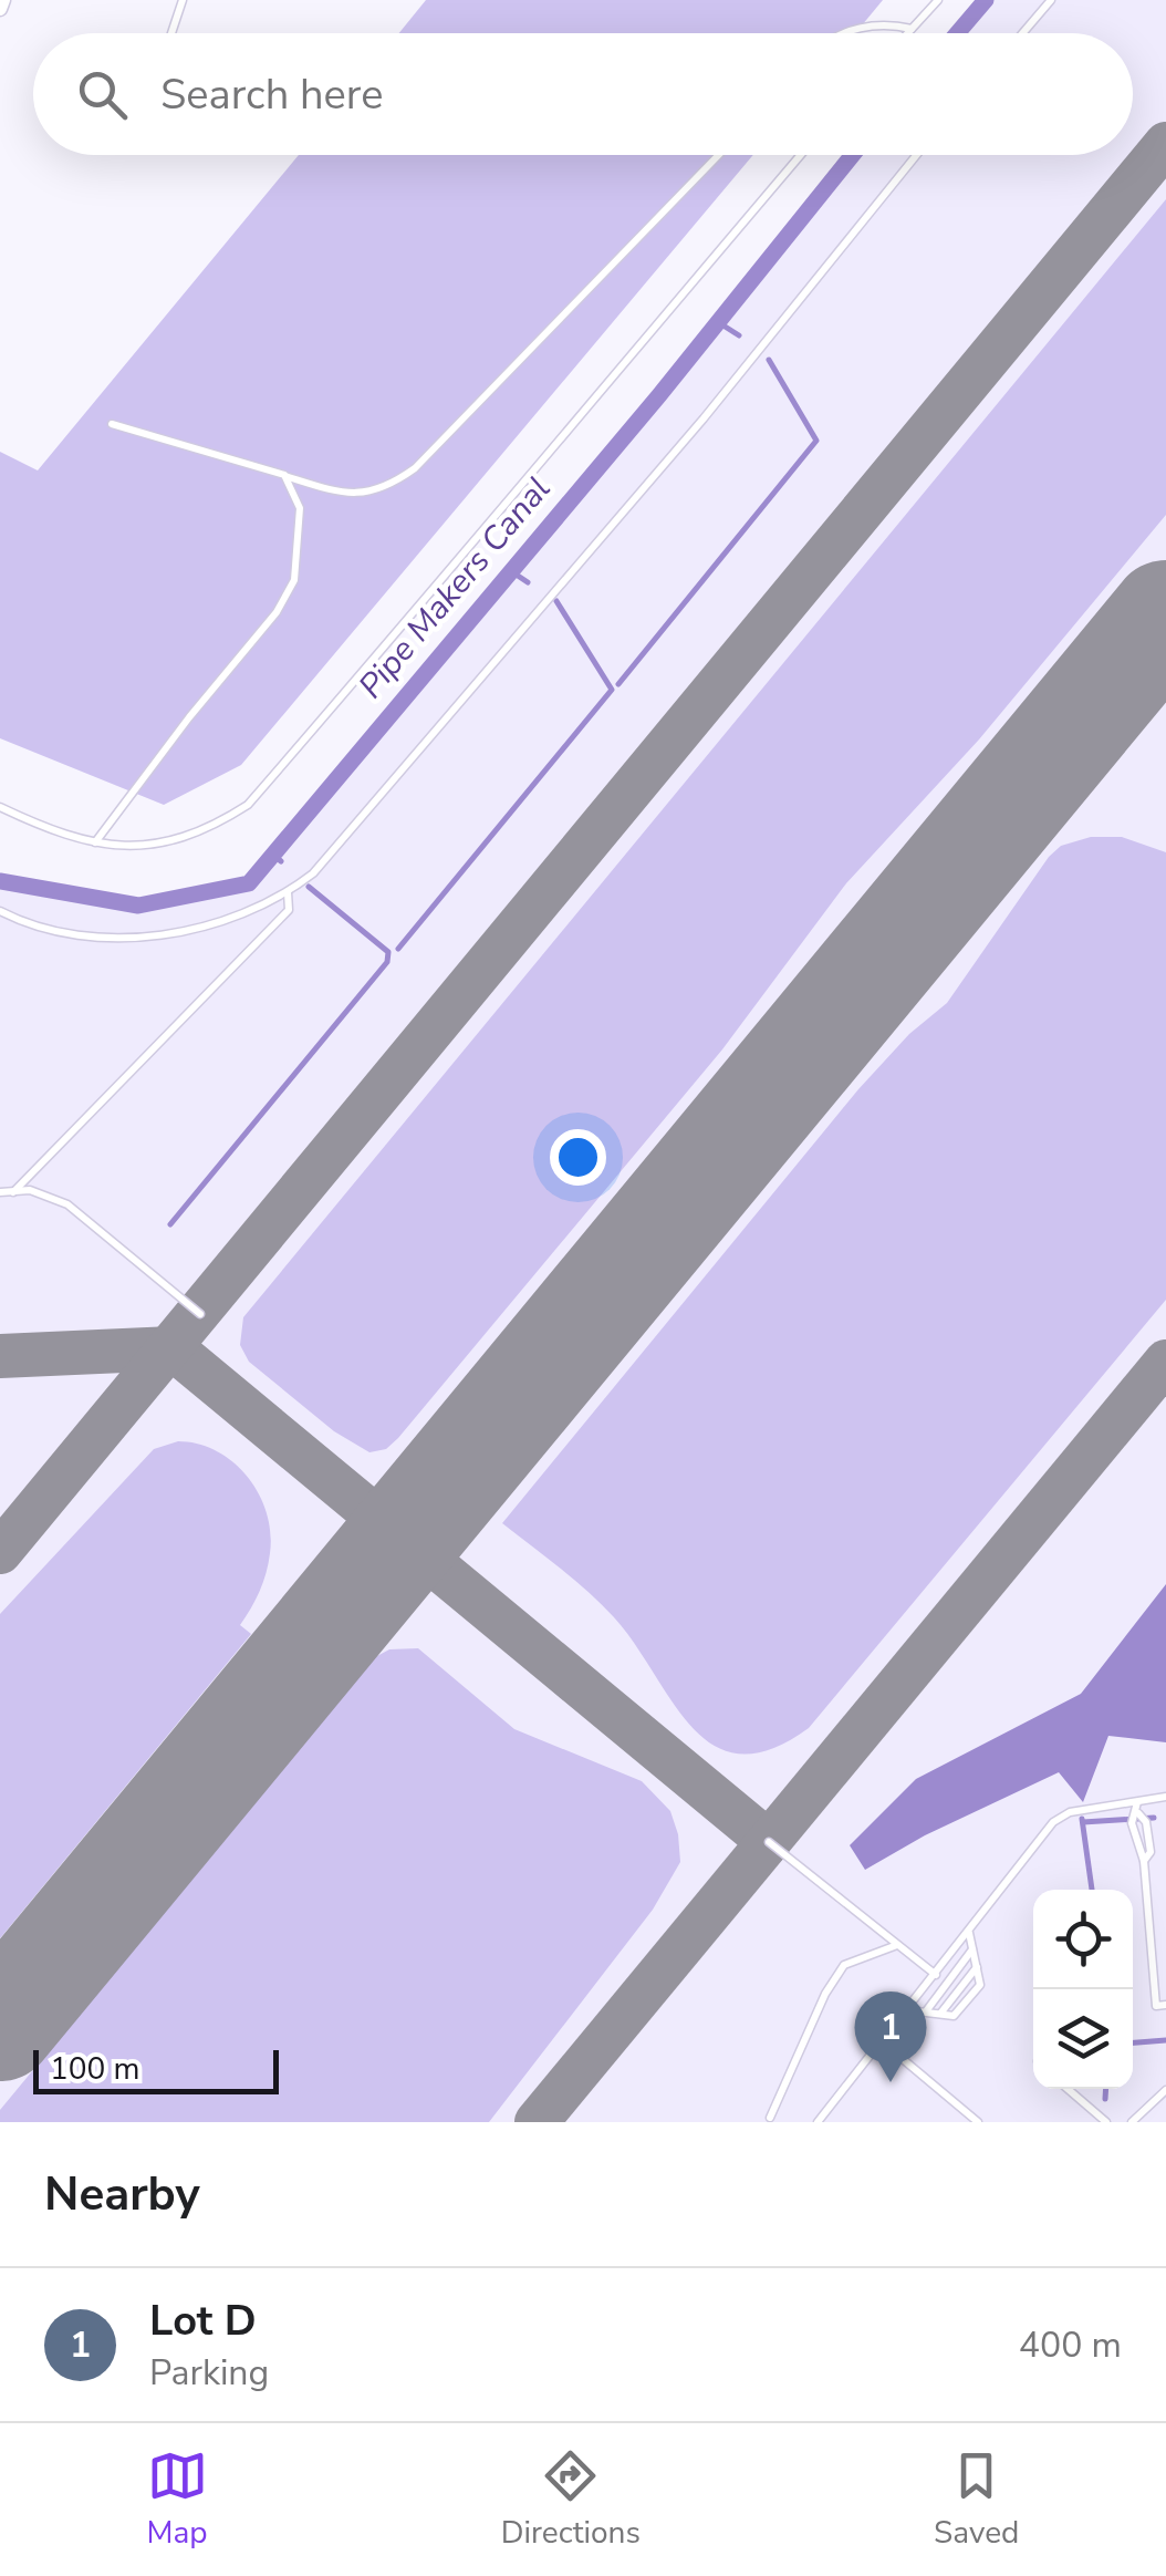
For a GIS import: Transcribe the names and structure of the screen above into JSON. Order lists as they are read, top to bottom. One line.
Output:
{"water":["Pipe Makers Canal"],"scale_bar":"100 m","page":{"search":"Search here","pins":"1","scale":"100 m","heading":"Nearby","list":[{"mark":"1","name":"Lot D","note":"Parking","value":"400 m"}],"nav":["Map","Directions","Saved"]}}
